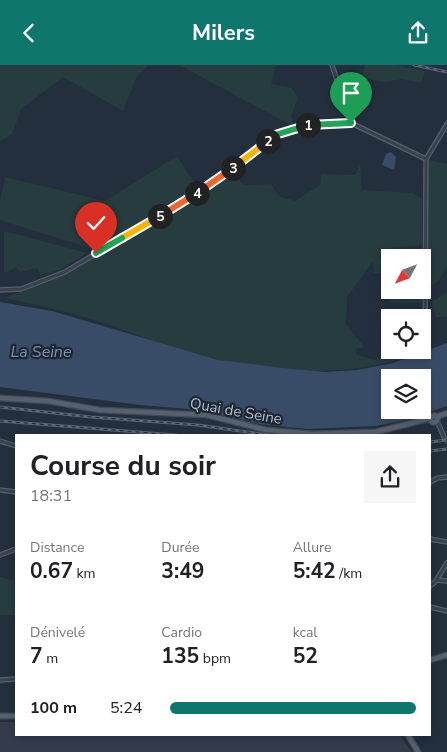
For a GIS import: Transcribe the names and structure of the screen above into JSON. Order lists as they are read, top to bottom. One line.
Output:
{"streets":{"main road":["Quai de Seine"]},"water":["La Seine"],"north":"bottom left","page":{"header":"Milers","pins":["1","2","3","4","5"],"heading":["Course du soir","18:31"],"stats":[["Distance","0.67 km"],["Durée","3:49"],["Allure","5:42 /km"],["Dénivelé","7 m"],["Cardio","135 bpm"],["kcal","52"]],"list":[{"name":"100 m","note":"5:24"}]}}
